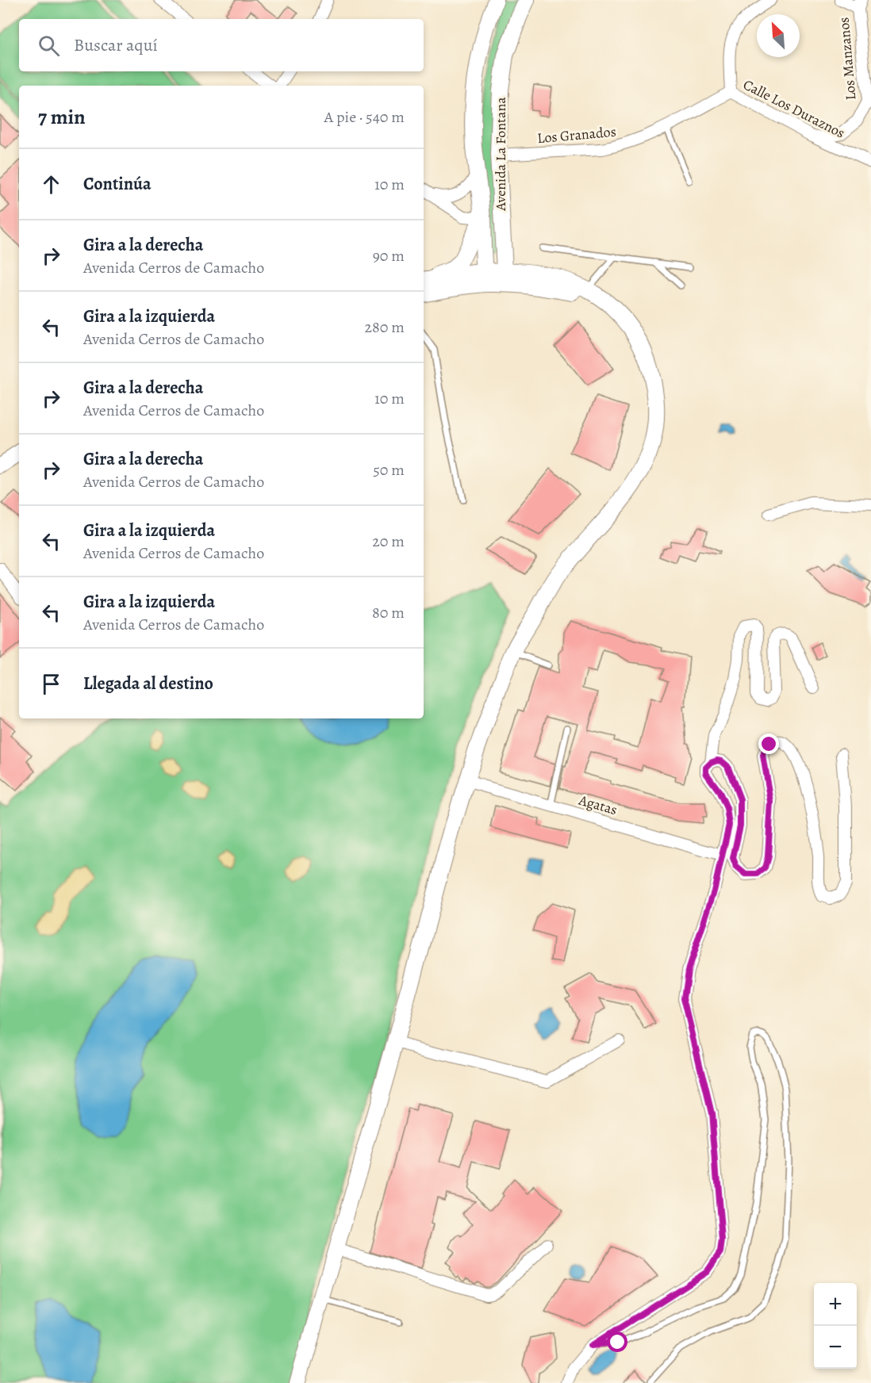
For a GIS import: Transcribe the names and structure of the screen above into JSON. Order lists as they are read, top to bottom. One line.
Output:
{"streets":{"street":["Los Manzanos","Calle Los Duraznos","Los Granados","Avenida La Fontana","Agatas"]},"crossings":[["Los Manzanos","Calle Los Duraznos"],["Calle Los Duraznos","Los Granados"],["Los Granados","Avenida La Fontana"]],"north":"top left","page":{"search":"Buscar aquí","heading":["7 min","A pie · 540 m"],"list":[["Continúa","10 m"],["Gira a la derecha","Avenida Cerros de Camacho","90 m"],["Gira a la izquierda","Avenida Cerros de Camacho","280 m"],["Gira a la derecha","Avenida Cerros de Camacho","10 m"],["Gira a la derecha","Avenida Cerros de Camacho","50 m"],["Gira a la izquierda","Avenida Cerros de Camacho","20 m"],["Gira a la izquierda","Avenida Cerros de Camacho","80 m"],"Llegada al destino"],"map_buttons":["+","−"]}}
